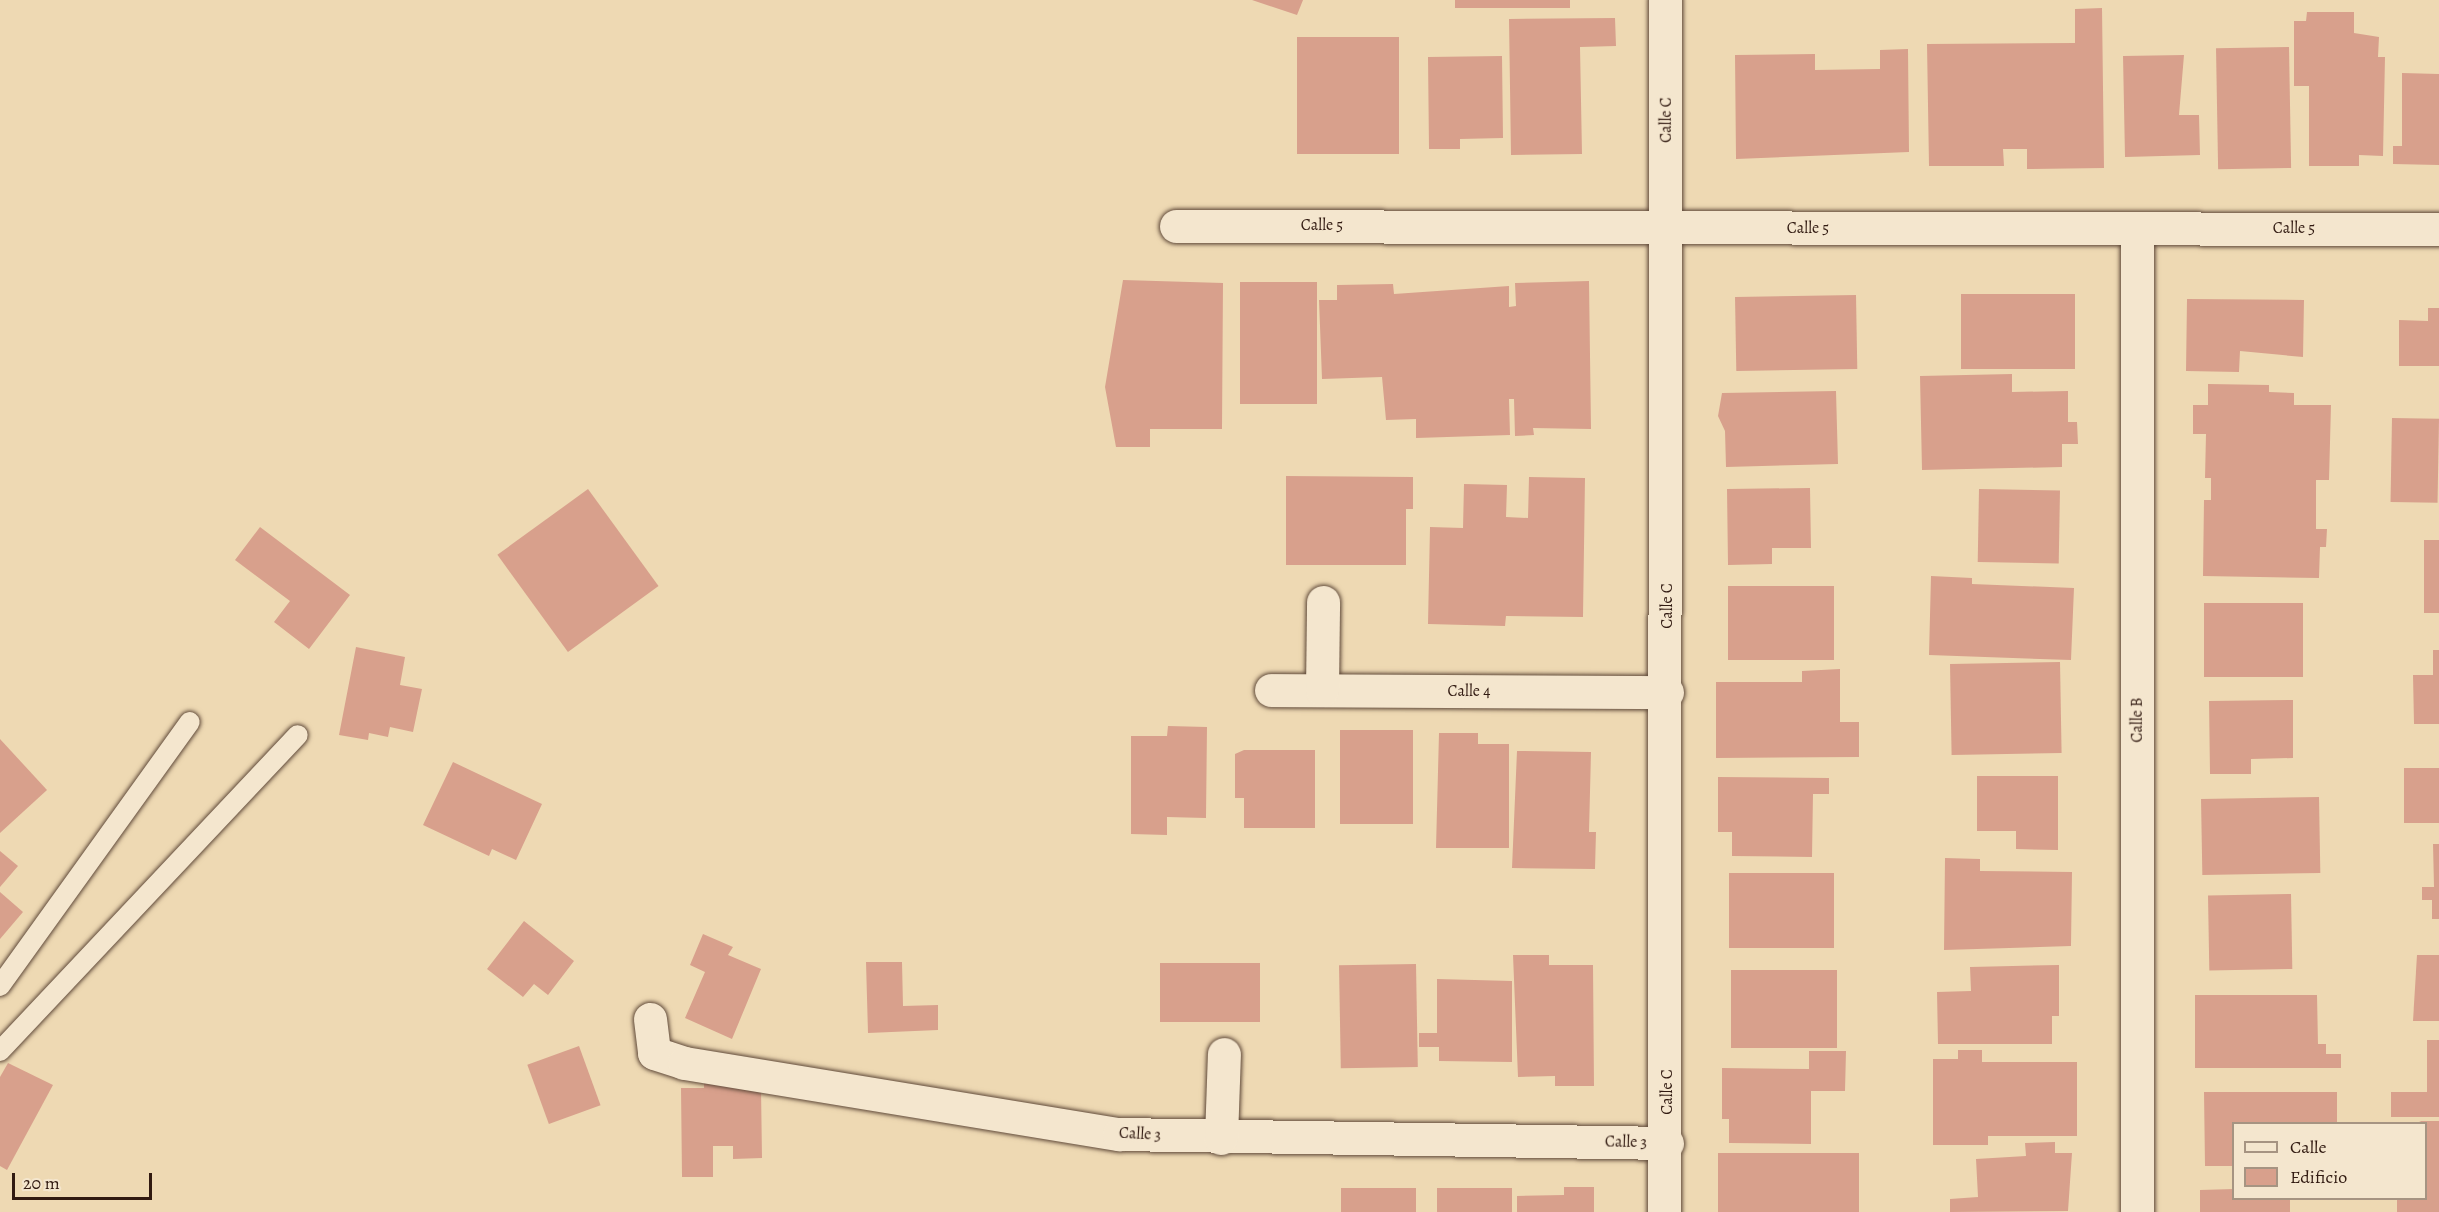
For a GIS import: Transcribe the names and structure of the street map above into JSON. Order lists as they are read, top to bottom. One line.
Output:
{"streets":{"street":["Calle C","Calle 5","Calle 4","Calle B","Calle 3"]},"crossings":[["Calle C","Calle 5"],["Calle C","Calle 4"],["Calle C","Calle 3"],["Calle 5","Calle B"]],"legend":["Calle","Edificio"],"scale_bar":"20 m"}
